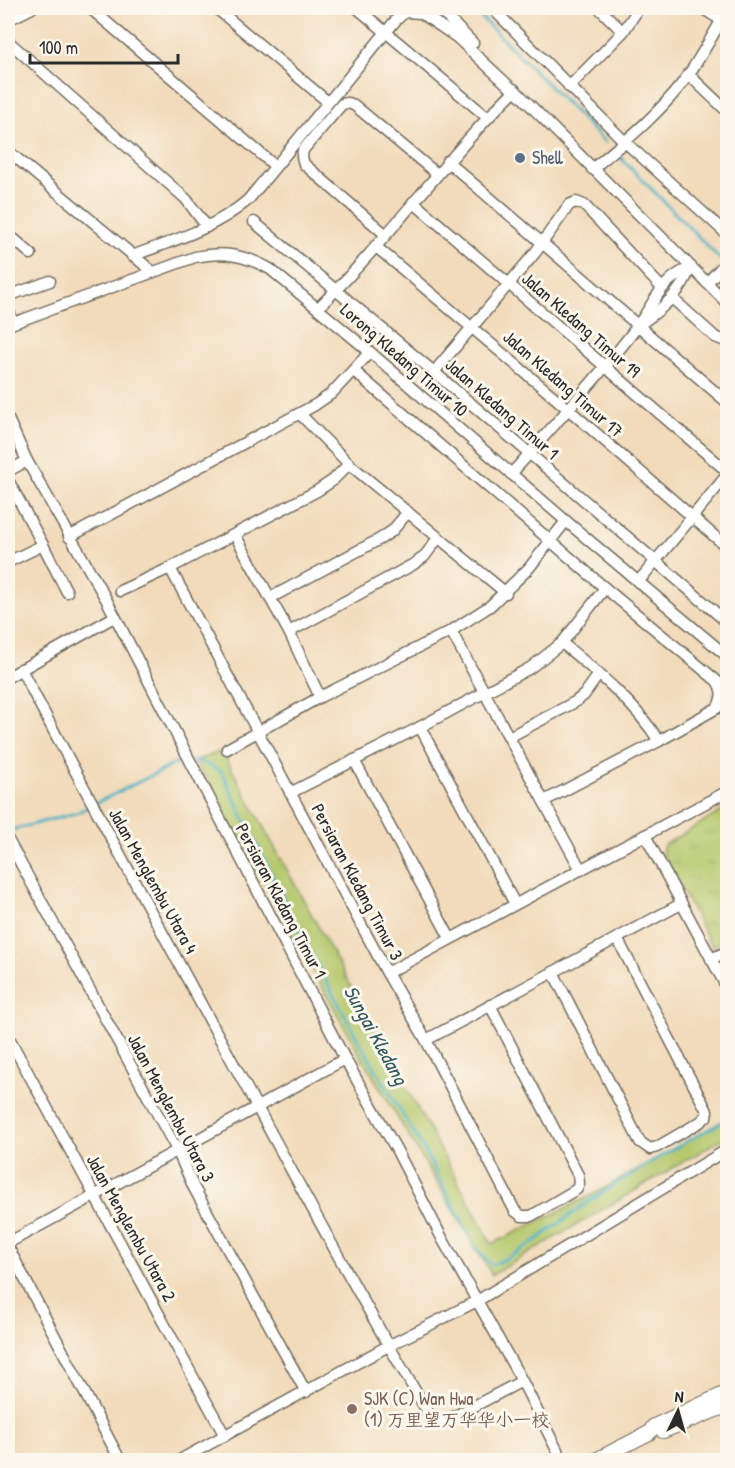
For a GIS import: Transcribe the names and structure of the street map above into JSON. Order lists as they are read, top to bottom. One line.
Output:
{"streets":{"street":["Jalan Kledang Timur 19","Lorong Kledang Timur 10","Jalan Kledang Timur 17","Jalan Kledang Timur 1","Jalan Menglembu Utara 4","Persiaran Kledang Timur 3","Persiaran Kledang Timur 1","Jalan Menglembu Utara 3","Jalan Menglembu Utara 2"]},"crossings":[["Jalan Menglembu Utara 4","Persiaran Kledang Timur 1"]],"water":["Sungai Kledang"],"places":["Shell","SJK (C) Wan Hwa (1) 万里望万华华小一校"],"scale_bar":"100 m","north":"top"}
